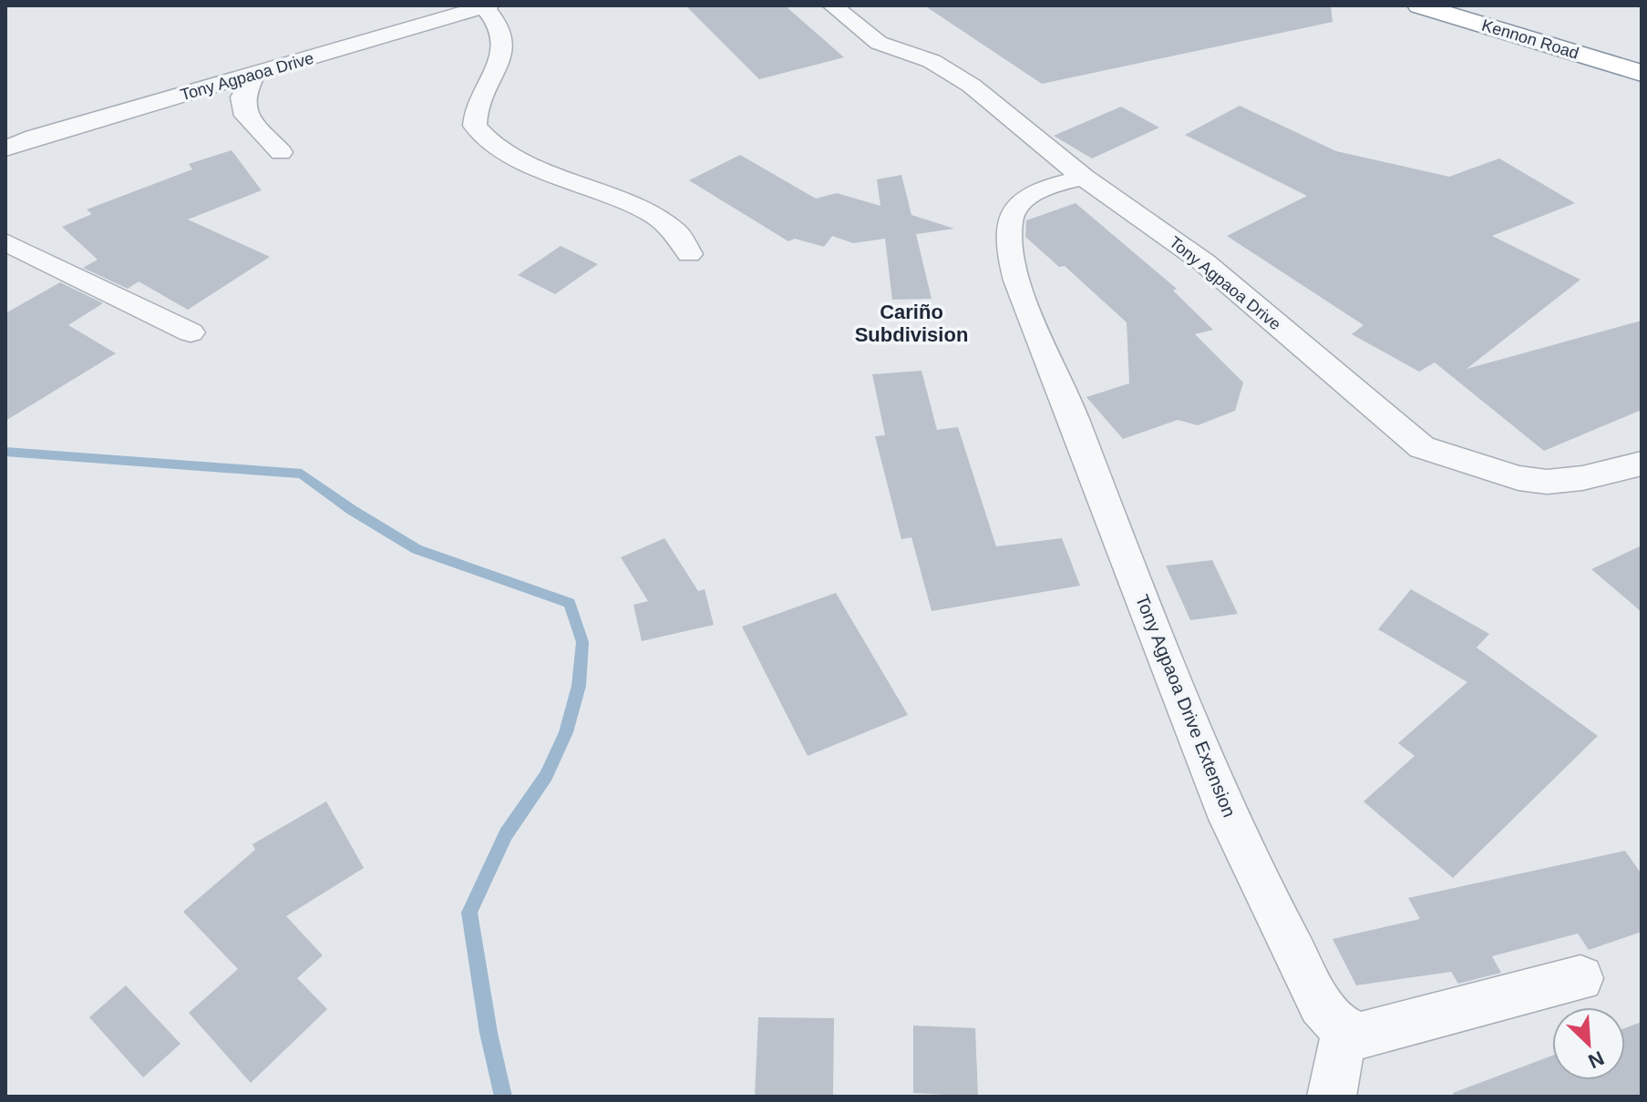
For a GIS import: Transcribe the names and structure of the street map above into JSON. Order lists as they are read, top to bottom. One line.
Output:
{"streets":{"highway":["Kennon Road"],"street":["Tony Agpaoa Drive","Tony Agpaoa Drive Extension"]},"crossings":[["Tony Agpaoa Drive","Tony Agpaoa Drive Extension"]],"districts":["Cariño Subdivision"],"north":"bottom right"}
